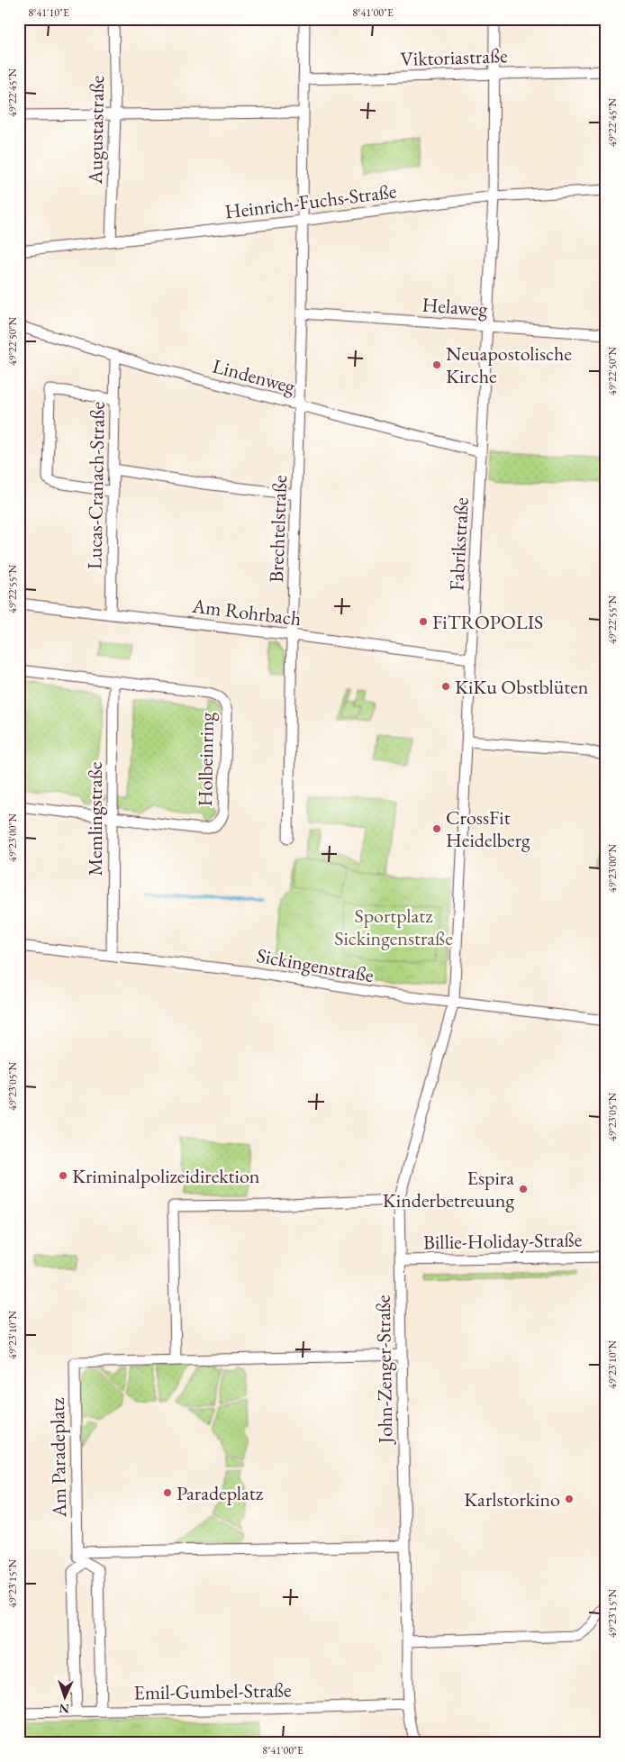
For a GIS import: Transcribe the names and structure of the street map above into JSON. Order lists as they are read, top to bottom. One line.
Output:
{"streets":{"street":["Viktoriastraße","Augustastraße","Heinrich-Fuchs-Straße","Helaweg","Lindenweg","Lucas-Cranach-Straße","Brechtelstraße","Fabrikstraße","Am Rohrbach","Holbeinring","Memlingstraße","Sickingenstraße","Billie-Holiday-Straße","John-Zenger-Straße","Am Paradeplatz","Emil-Gumbel-Straße"]},"crossings":[["Viktoriastraße","Brechtelstraße"],["Viktoriastraße","Fabrikstraße"],["Augustastraße","Heinrich-Fuchs-Straße"],["Heinrich-Fuchs-Straße","Brechtelstraße"],["Heinrich-Fuchs-Straße","Fabrikstraße"],["Helaweg","Brechtelstraße"],["Helaweg","Fabrikstraße"],["Lindenweg","Lucas-Cranach-Straße"],["Lindenweg","Brechtelstraße"],["Lindenweg","Fabrikstraße"],["Lucas-Cranach-Straße","Am Rohrbach"],["Brechtelstraße","Am Rohrbach"],["Fabrikstraße","Am Rohrbach"],["Fabrikstraße","Sickingenstraße"],["Fabrikstraße","John-Zenger-Straße"],["Holbeinring","Memlingstraße"],["Memlingstraße","Sickingenstraße"],["Sickingenstraße","John-Zenger-Straße"],["Billie-Holiday-Straße","John-Zenger-Straße"],["John-Zenger-Straße","Am Paradeplatz"],["John-Zenger-Straße","Emil-Gumbel-Straße"]],"parks":["Sportplatz Sickingenstraße"],"places":["Neuapostolische Kirche","FiTROPOLIS","KiKu Obstblüten","CrossFit Heidelberg","Kriminalpolizeidirektion","Espira Kinderbetreuung","Paradeplatz","Karlstorkino"],"north":"bottom","coordinates":["8°41'10\"E","8°41'00\"E","49°22'45\"N","49°22'50\"N","49°22'55\"N","49°23'00\"N","49°23'05\"N","49°23'10\"N","49°23'15\"N"]}
